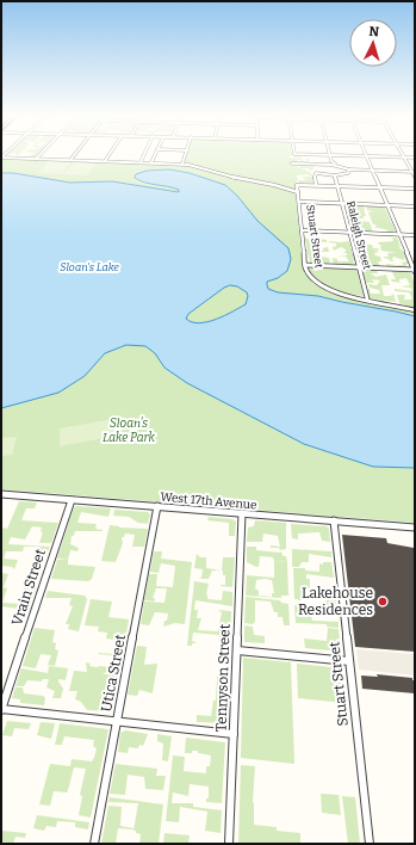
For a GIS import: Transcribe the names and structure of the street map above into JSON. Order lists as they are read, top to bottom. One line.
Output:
{"streets":{"street":["Raleigh Street","Stuart Street","West 17th Avenue","Vrain Street","Utica Street","Tennyson Street"]},"crossings":[["Raleigh Street","Stuart Street"],["Stuart Street","West 17th Avenue"],["West 17th Avenue","Vrain Street"],["West 17th Avenue","Utica Street"],["West 17th Avenue","Tennyson Street"]],"water":["Sloan's Lake"],"parks":["Sloan's Lake Park"],"places":["Lakehouse Residences"],"north":"top"}
